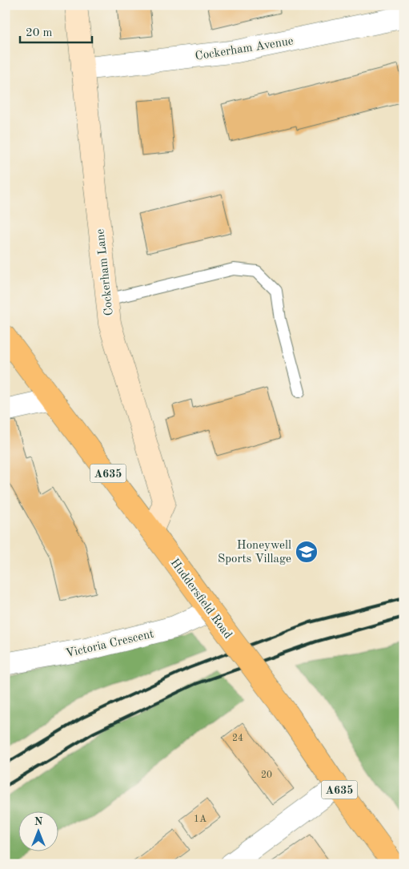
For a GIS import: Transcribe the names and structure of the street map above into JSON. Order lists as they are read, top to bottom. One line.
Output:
{"streets":{"highway":["A635","Huddersfield Road"],"street":["Cockerham Avenue","Cockerham Lane","Victoria Crescent"]},"crossings":[["Cockerham Avenue","Cockerham Lane"],["Cockerham Lane","Huddersfield Road"],["Huddersfield Road","Victoria Crescent"]],"places":{"school or university":["Honeywell Sports Village"]},"house_numbers":["24","20","1A"],"scale_bar":"20 m","north":"top"}
